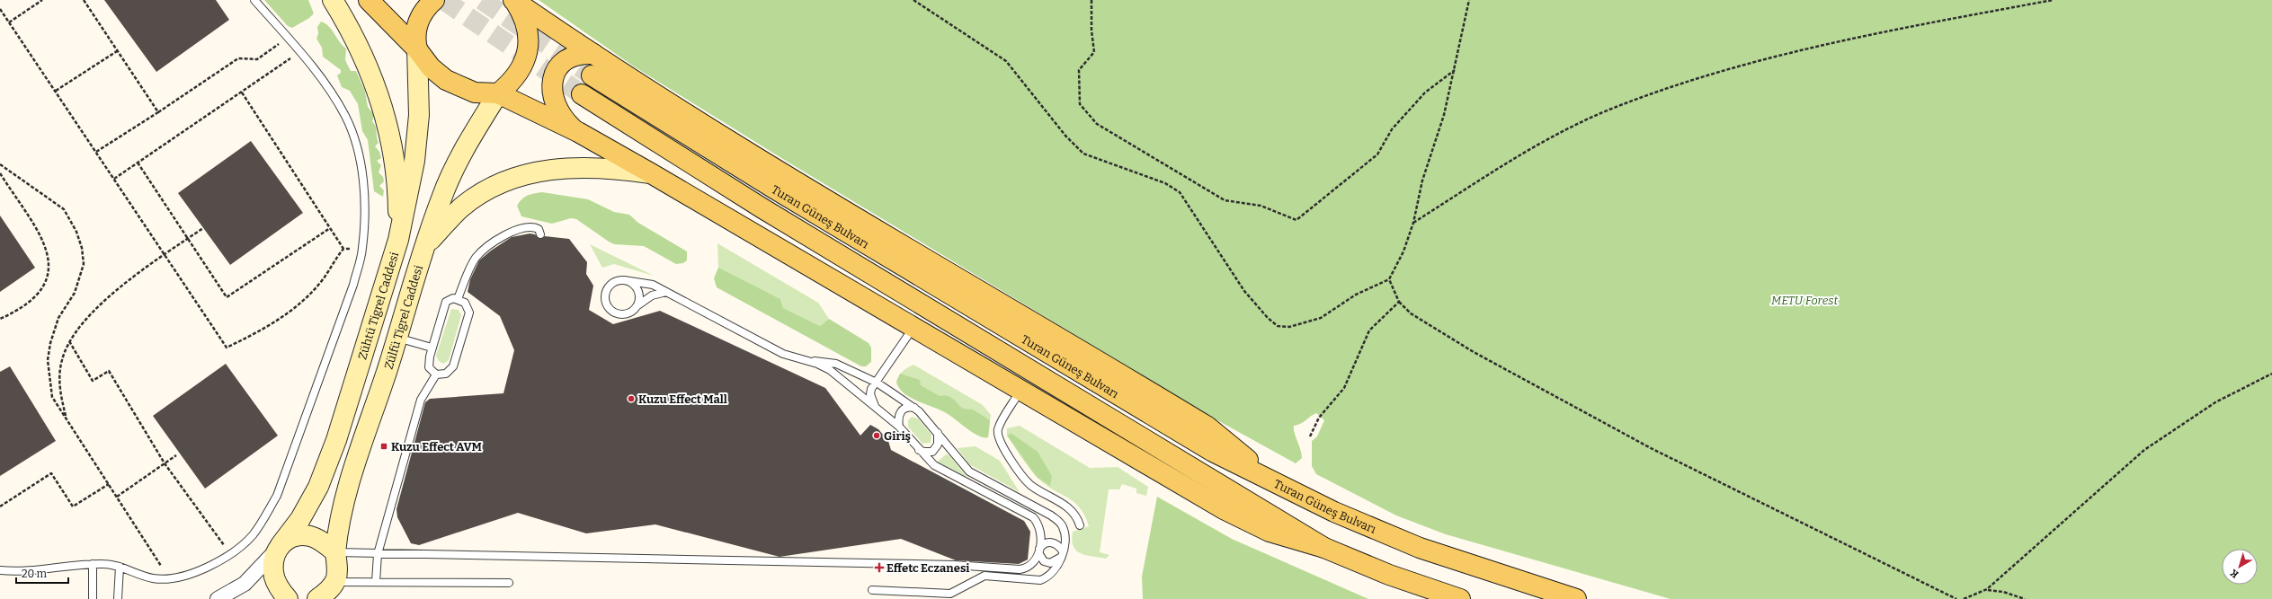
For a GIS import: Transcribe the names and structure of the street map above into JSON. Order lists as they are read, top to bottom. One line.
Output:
{"streets":{"main road":["Turan Güneş Bulvarı","Zühtü Tigrel Caddesi","Zülfü Tigrel Caddesi"]},"parks":["METU Forest"],"places":{"other":["Kuzu Effect Mall","Giriş"],"transit":["Kuzu Effect AVM"],"health":["Effetc Eczanesi"]},"scale_bar":"20 m","north":"bottom left"}
